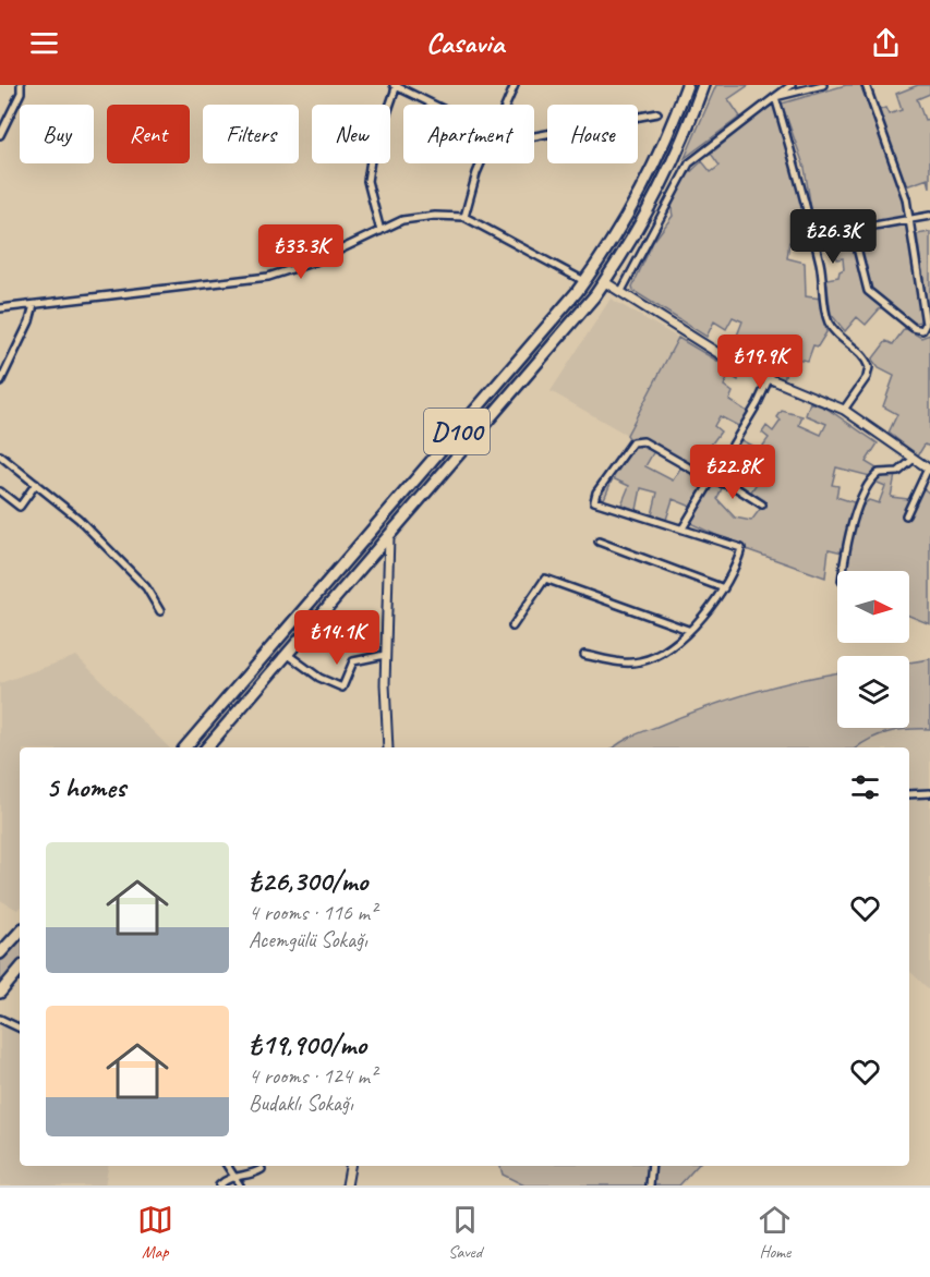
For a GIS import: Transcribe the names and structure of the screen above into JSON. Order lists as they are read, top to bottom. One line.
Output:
{"streets":{"highway":["D100"]},"north":"right","page":{"header":"Casavia","chip":["Buy","Rent","Filters","New","Apartment","House"],"price":["₺26.3K","₺33.3K","₺19.9K","₺22.8K","₺14.1K"],"heading":"5 homes","list":[{"name":"₺26,300/mo","note":"4 rooms · 116 m² · Acemgülü Sokağı"},{"name":"₺19,900/mo","note":"4 rooms · 124 m² · Budaklı Sokağı"}],"tabs":["Map","Saved","Home"]}}
